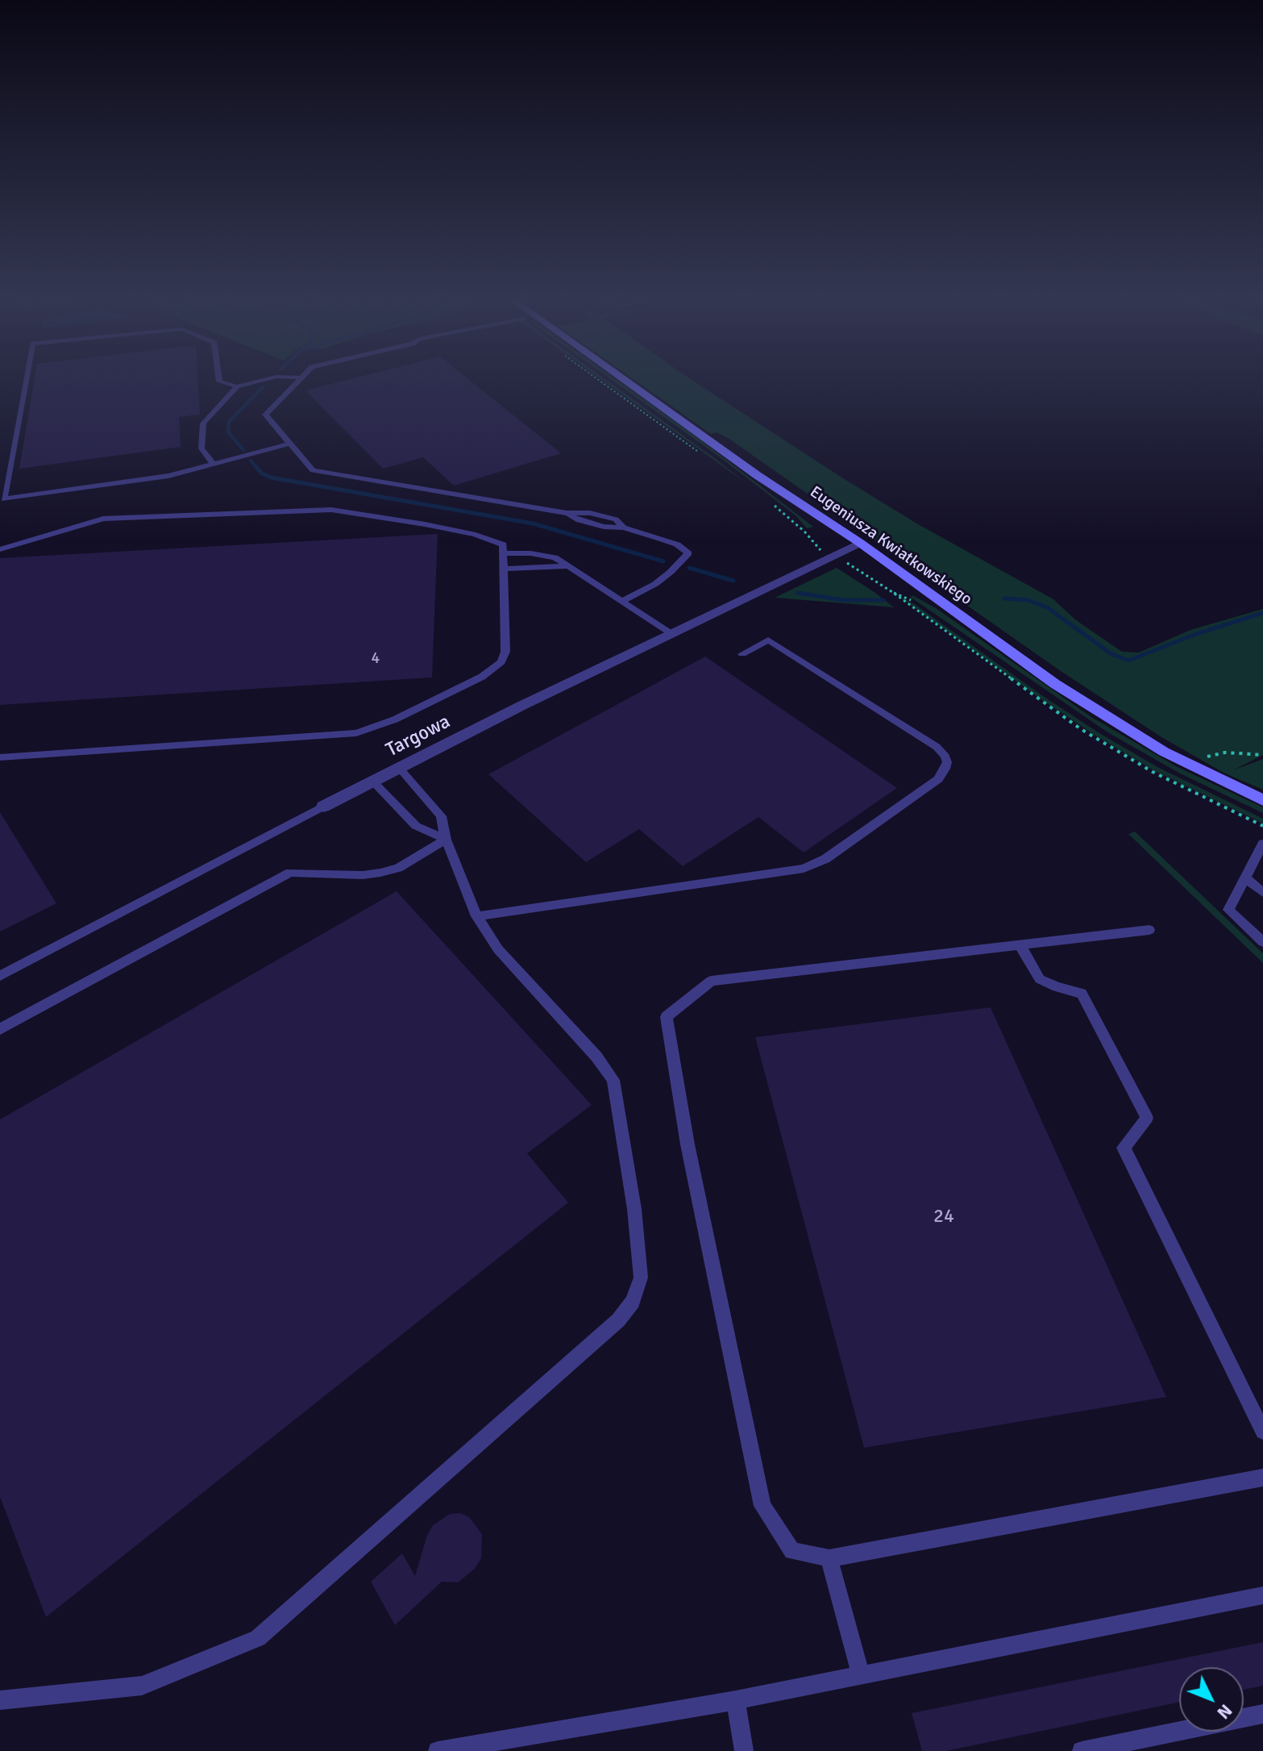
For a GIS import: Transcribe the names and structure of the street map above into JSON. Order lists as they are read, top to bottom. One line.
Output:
{"streets":{"main road":["Eugeniusza Kwiatkowskiego"],"street":["Targowa"]},"crossings":[["Eugeniusza Kwiatkowskiego","Targowa"]],"house_numbers":["4","24"],"north":"bottom right"}
